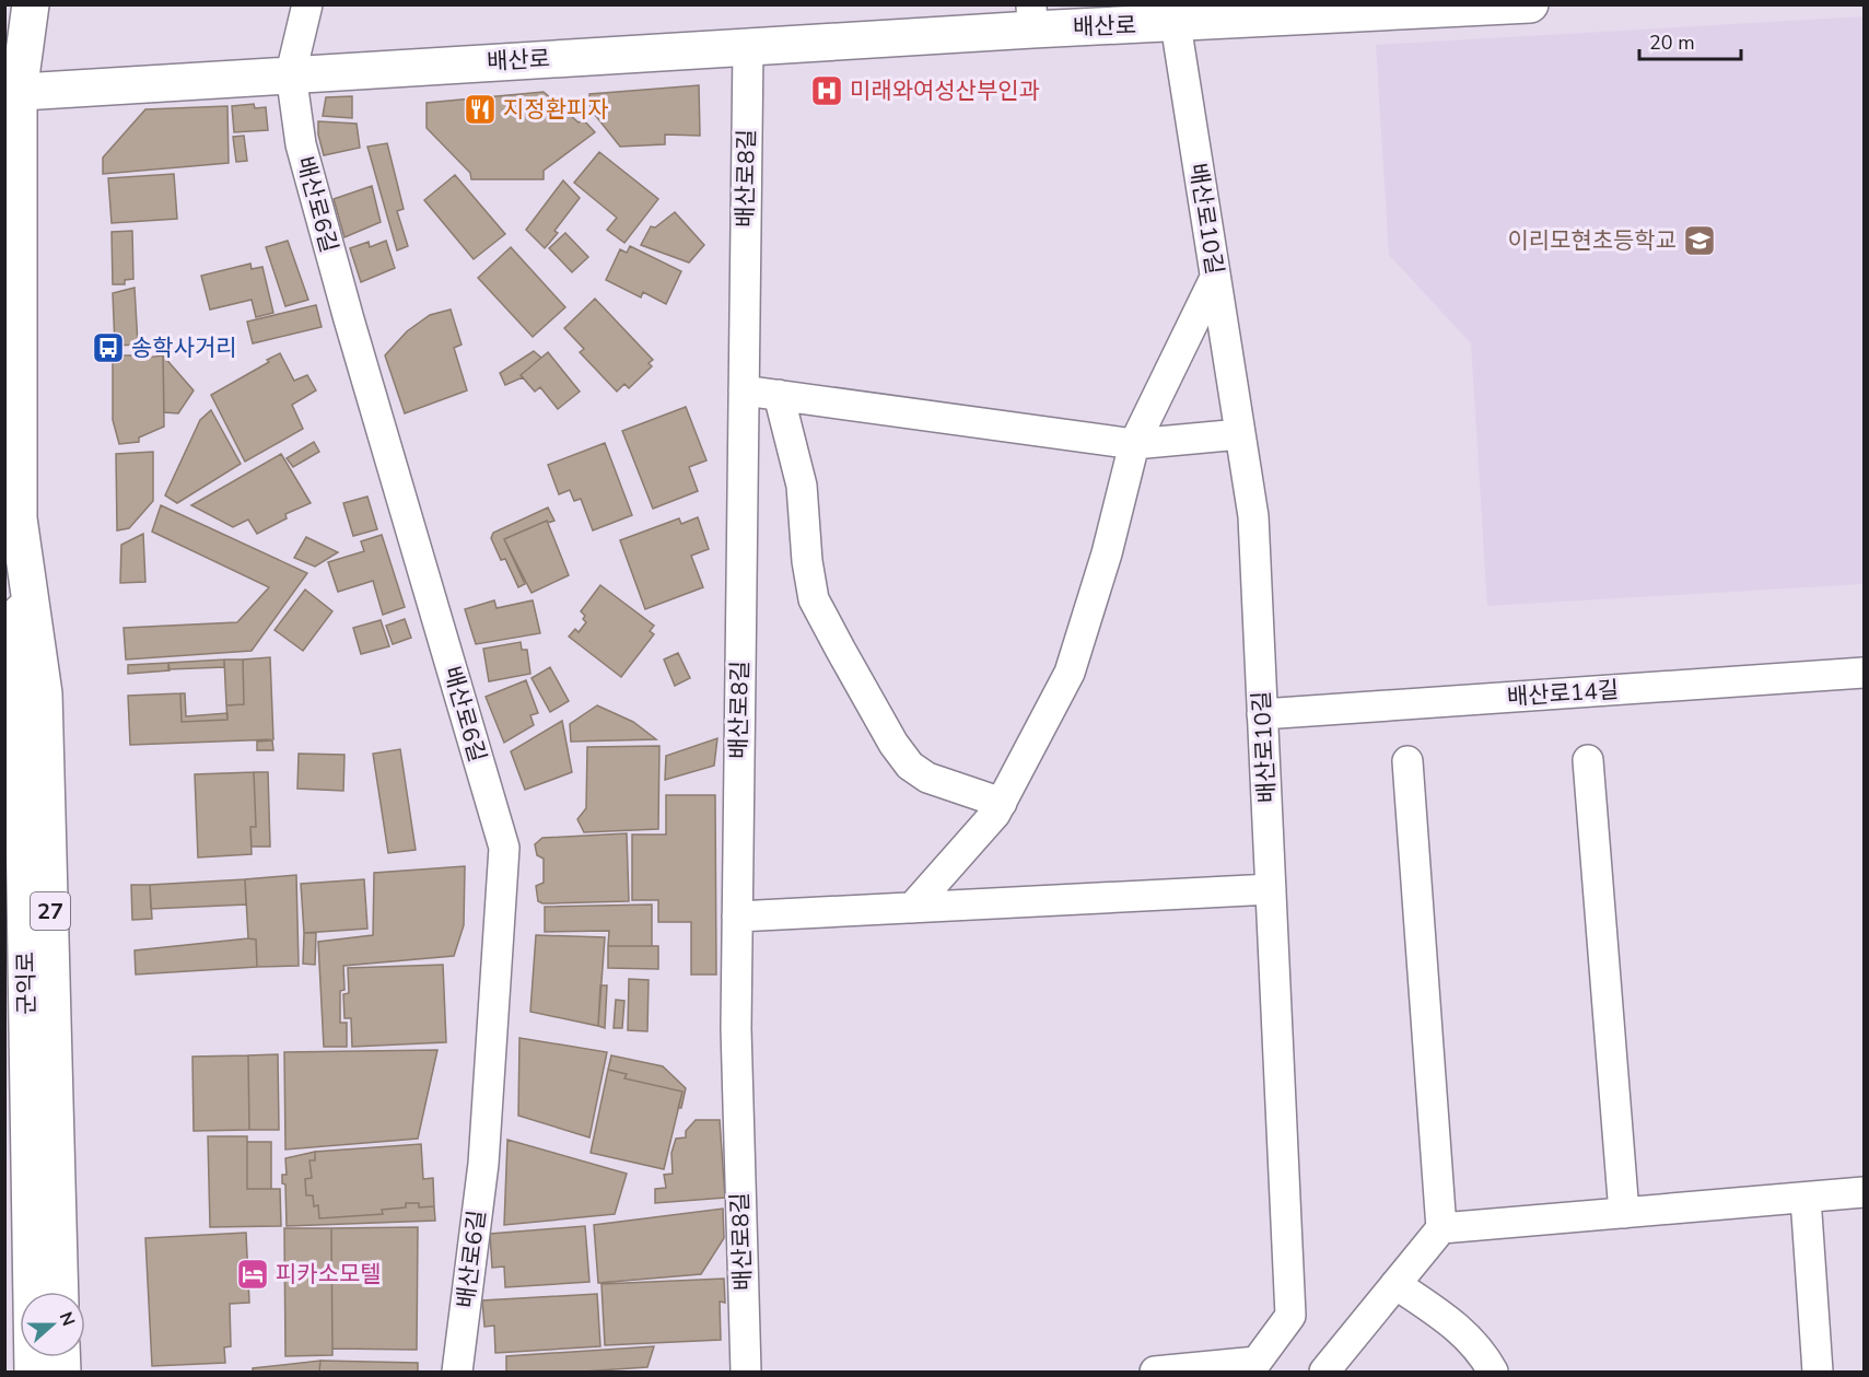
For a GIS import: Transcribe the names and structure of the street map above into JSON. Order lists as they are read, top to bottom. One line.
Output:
{"streets":{"street":["배산로","배산로8길","배산로6길","배산로10길","배산로14길","27","군익로"]},"crossings":[["배산로","배산로8길"],["배산로","배산로6길"],["배산로","배산로10길"],["배산로","군익로"],["배산로10길","배산로14길"],["27","군익로"]],"places":{"hospital":["미래와여성산부인과"],"restaurant":["지정환피자"],"school or university":["이리모현초등학교"],"bus stop":["송학사거리"],"hotel":["피카소모텔"]},"scale_bar":"20 m","north":"right"}
